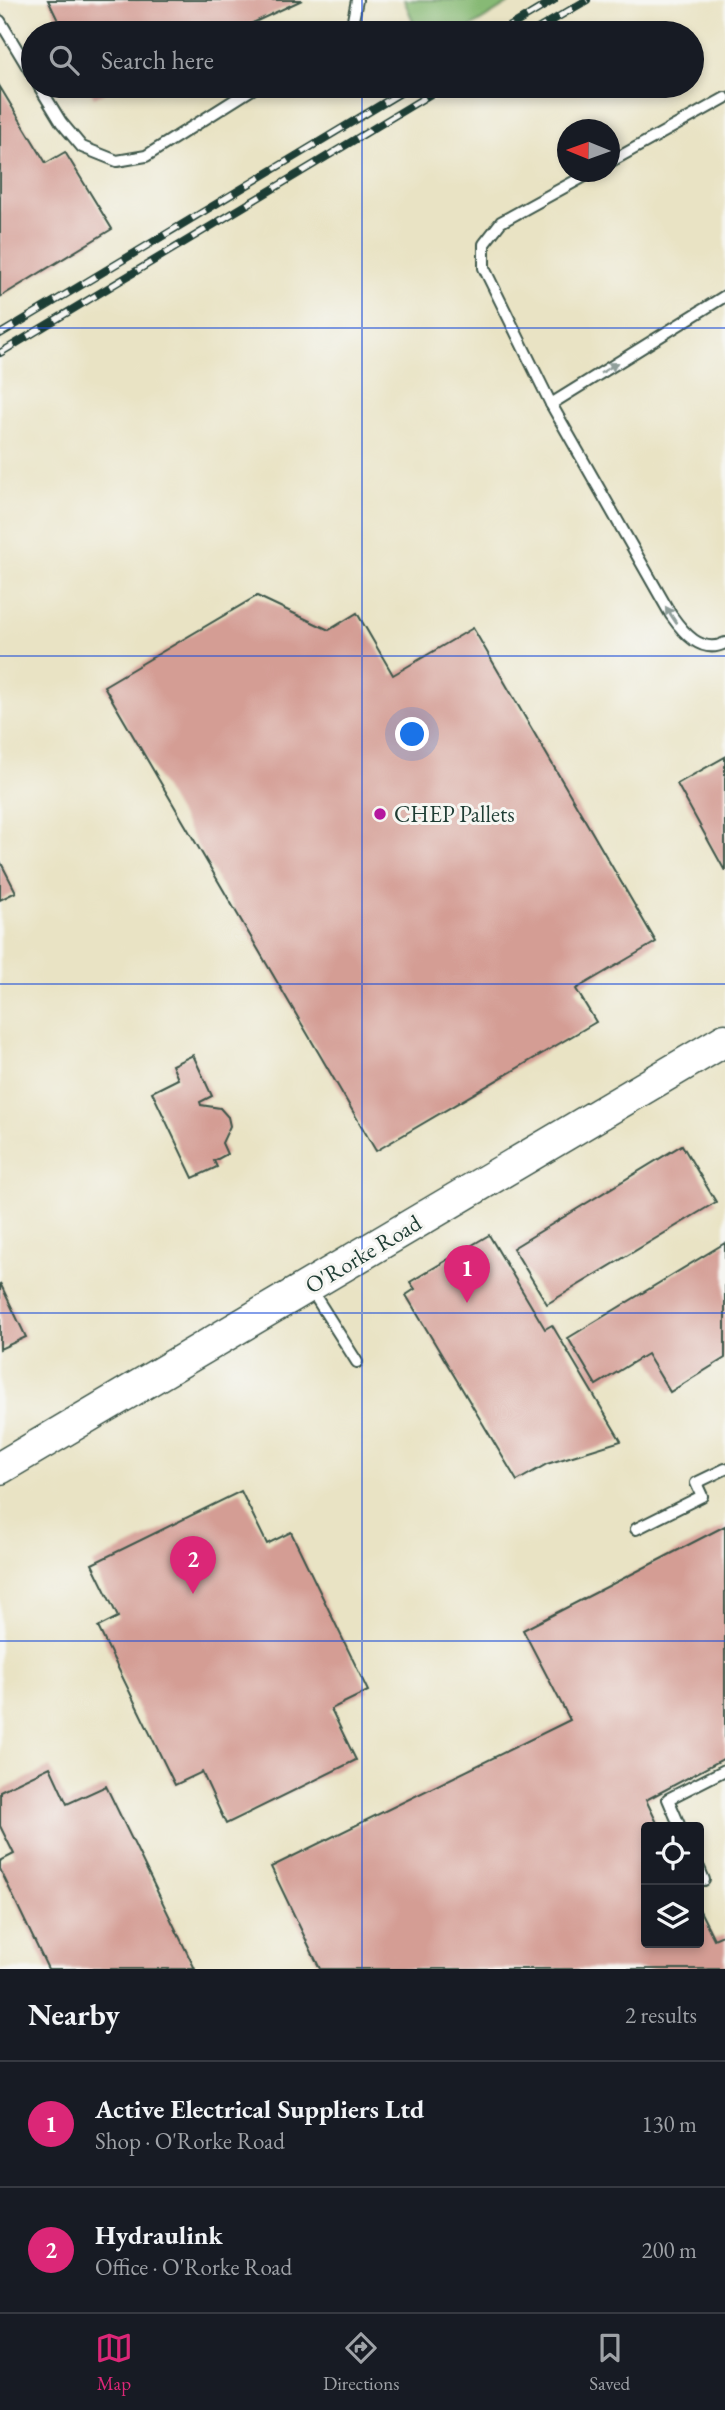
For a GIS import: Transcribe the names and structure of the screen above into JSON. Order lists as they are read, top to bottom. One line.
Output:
{"streets":{"street":["O'Rorke Road"]},"places":["CHEP Pallets"],"north":"left","page":{"search":"Search here","pins":["1","2"],"heading":["Nearby","2 results"],"list":[{"mark":"1","name":"Active Electrical Suppliers Ltd","note":"Shop · O'Rorke Road","value":"130 m"},{"mark":"2","name":"Hydraulink","note":"Office · O'Rorke Road","value":"200 m"}],"nav":["Map","Directions","Saved"]}}
